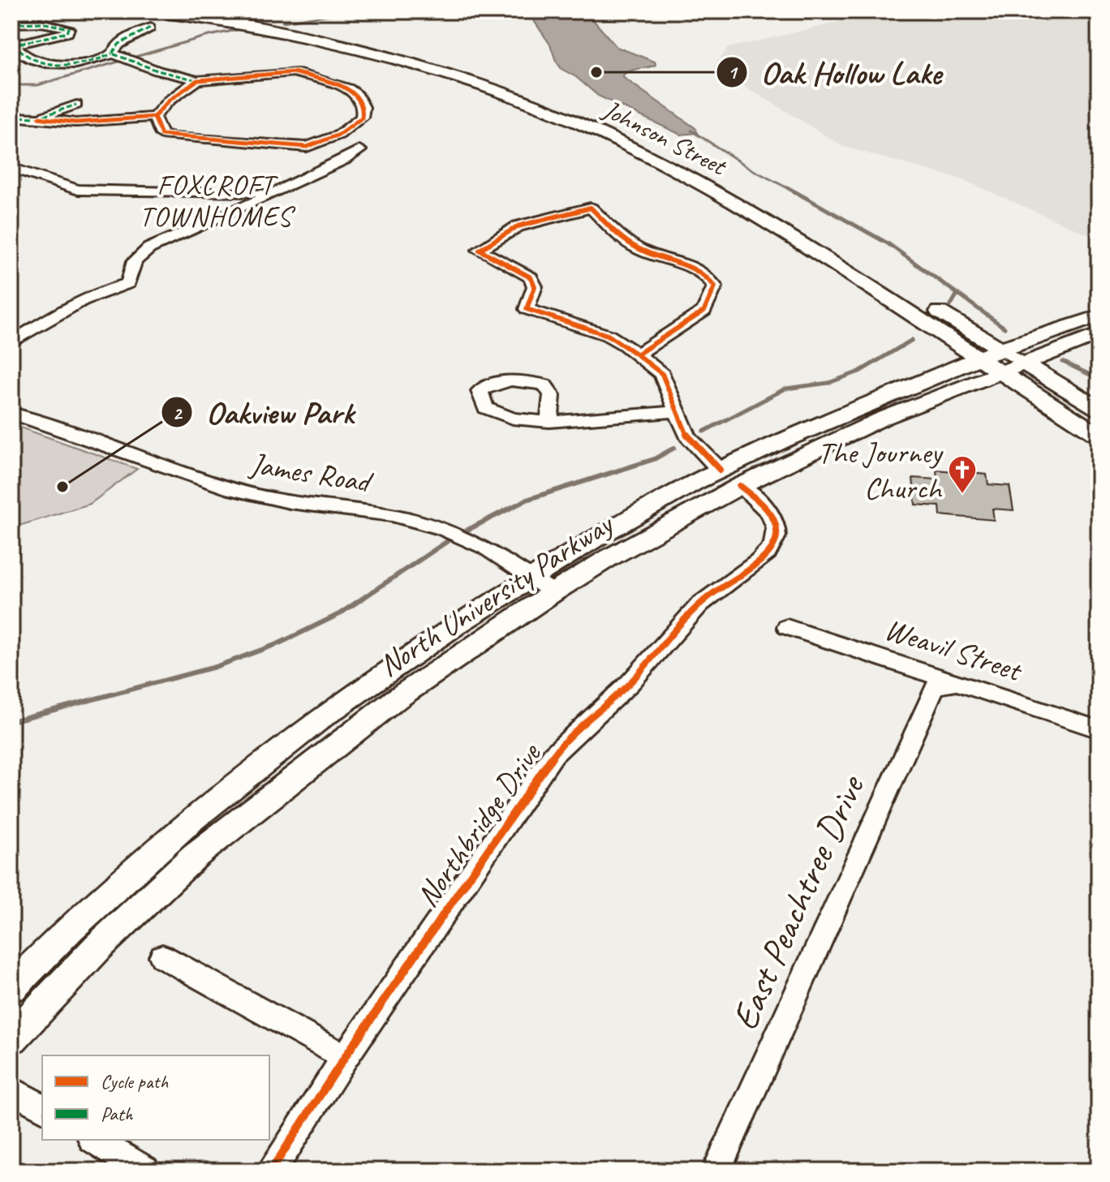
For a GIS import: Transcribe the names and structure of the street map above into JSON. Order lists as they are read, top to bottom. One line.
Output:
{"streets":{"main road":["Johnson Street","North University Parkway"],"street":["James Road","Weavil Street","Northbridge Drive","East Peachtree Drive"]},"crossings":[["Johnson Street","North University Parkway"],["James Road","North University Parkway"],["North University Parkway","Northbridge Drive"],["Weavil Street","East Peachtree Drive"]],"districts":["FOXCROFT TOWNHOMES"],"places":{"other":["Oak Hollow Lake","Oakview Park"],"church":["The Journey Church"]},"legend":["Cycle path","Path"]}
